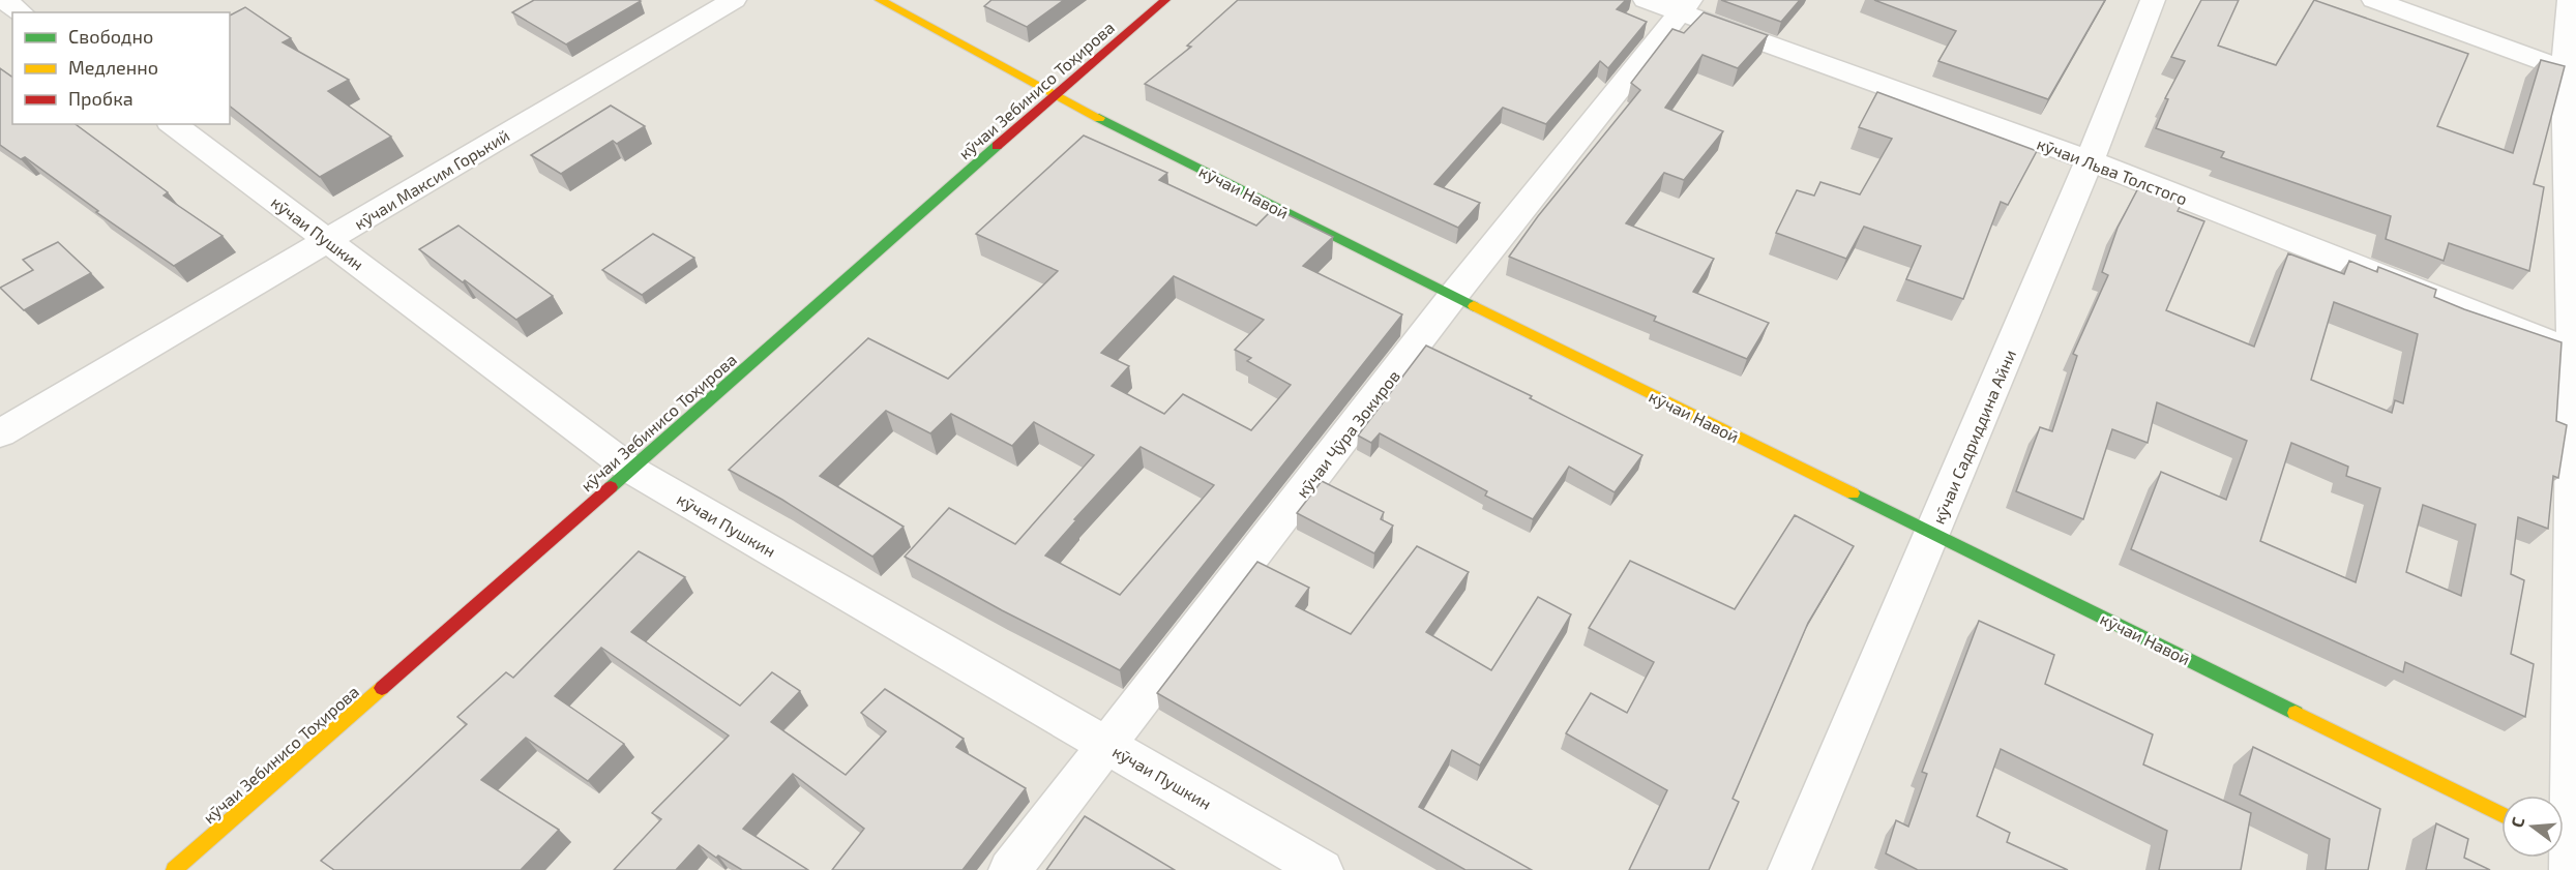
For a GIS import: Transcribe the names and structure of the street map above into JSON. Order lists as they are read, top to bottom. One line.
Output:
{"streets":{"street":["кӯчаи Зебинисо Тоҳирова","кӯчаи Льва Толстого","кӯчаи Максим Горький","кӯчаи Навоӣ","кӯчаи Пушкин","кӯчаи Ҷӯра Зокиров","кӯчаи Садриддина Айни"]},"crossings":[["кӯчаи Зебинисо Тоҳирова","кӯчаи Навоӣ"],["кӯчаи Зебинисо Тоҳирова","кӯчаи Пушкин"],["кӯчаи Льва Толстого","кӯчаи Ҷӯра Зокиров"],["кӯчаи Льва Толстого","кӯчаи Садриддина Айни"],["кӯчаи Максим Горький","кӯчаи Пушкин"],["кӯчаи Навоӣ","кӯчаи Ҷӯра Зокиров"],["кӯчаи Навоӣ","кӯчаи Садриддина Айни"],["кӯчаи Пушкин","кӯчаи Ҷӯра Зокиров"]],"legend":["Свободно","Медленно","Пробка"],"north":"left"}
